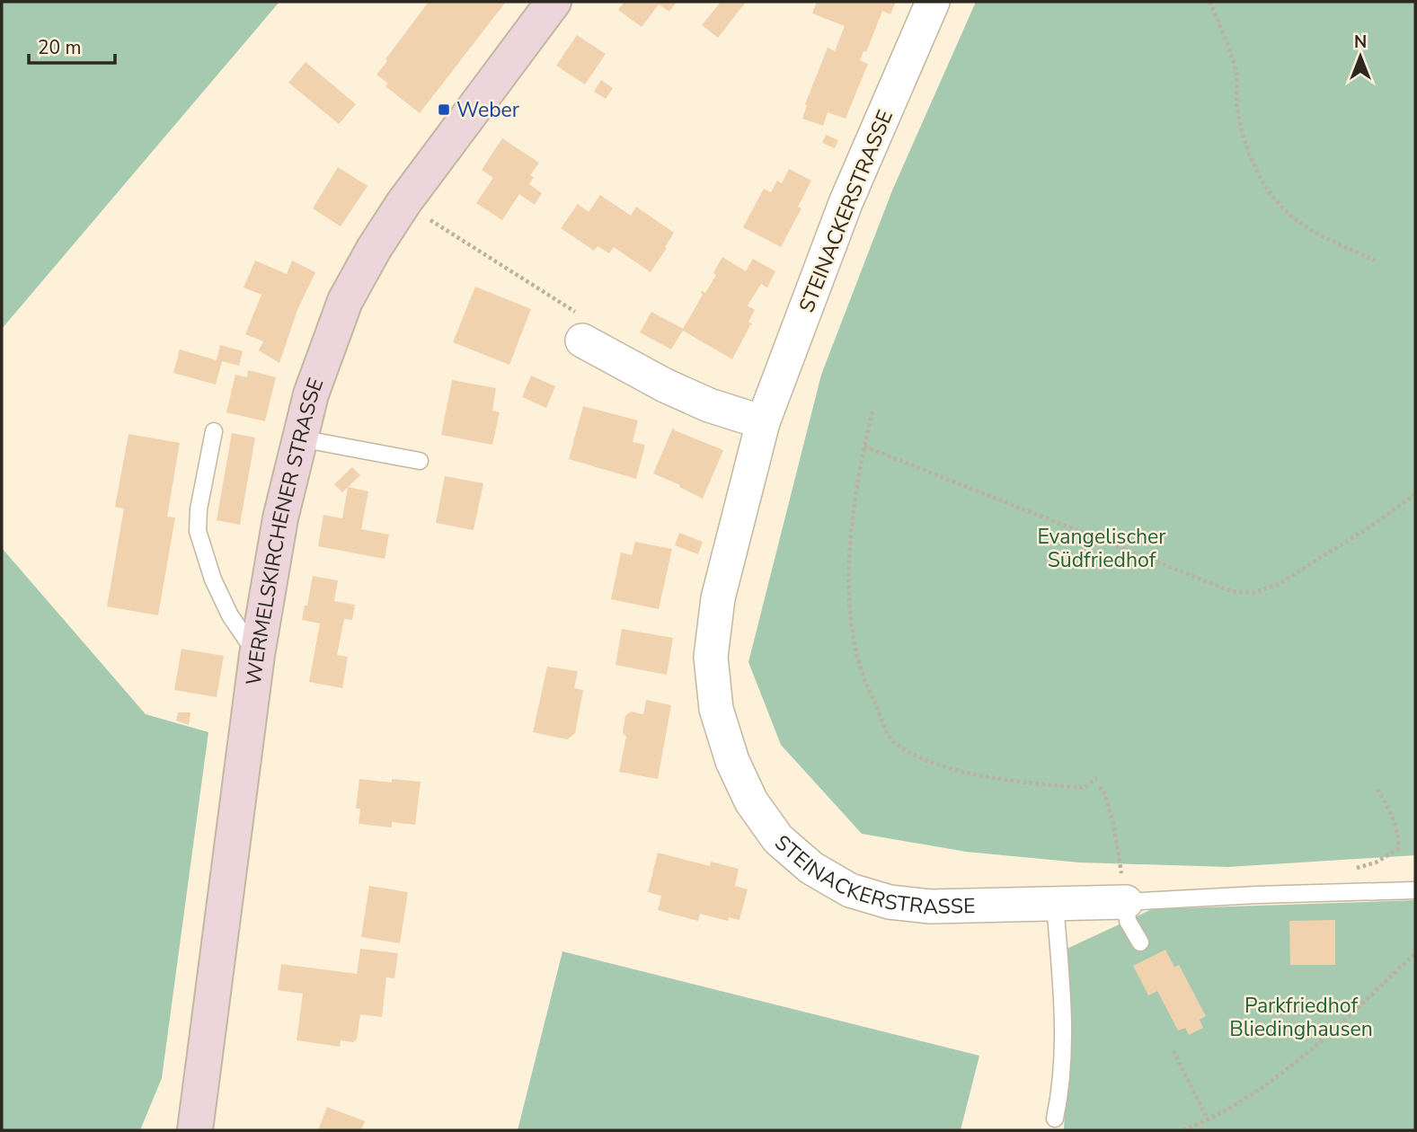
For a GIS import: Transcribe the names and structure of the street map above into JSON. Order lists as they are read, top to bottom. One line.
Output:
{"streets":{"main road":["WERMELSKIRCHENER STRASSE"],"street":["STEINACKERSTRASSE"]},"parks":["Evangelischer Südfriedhof","Parkfriedhof Bliedinghausen"],"places":{"transit":["Weber"]},"scale_bar":"20 m","north":"top"}
